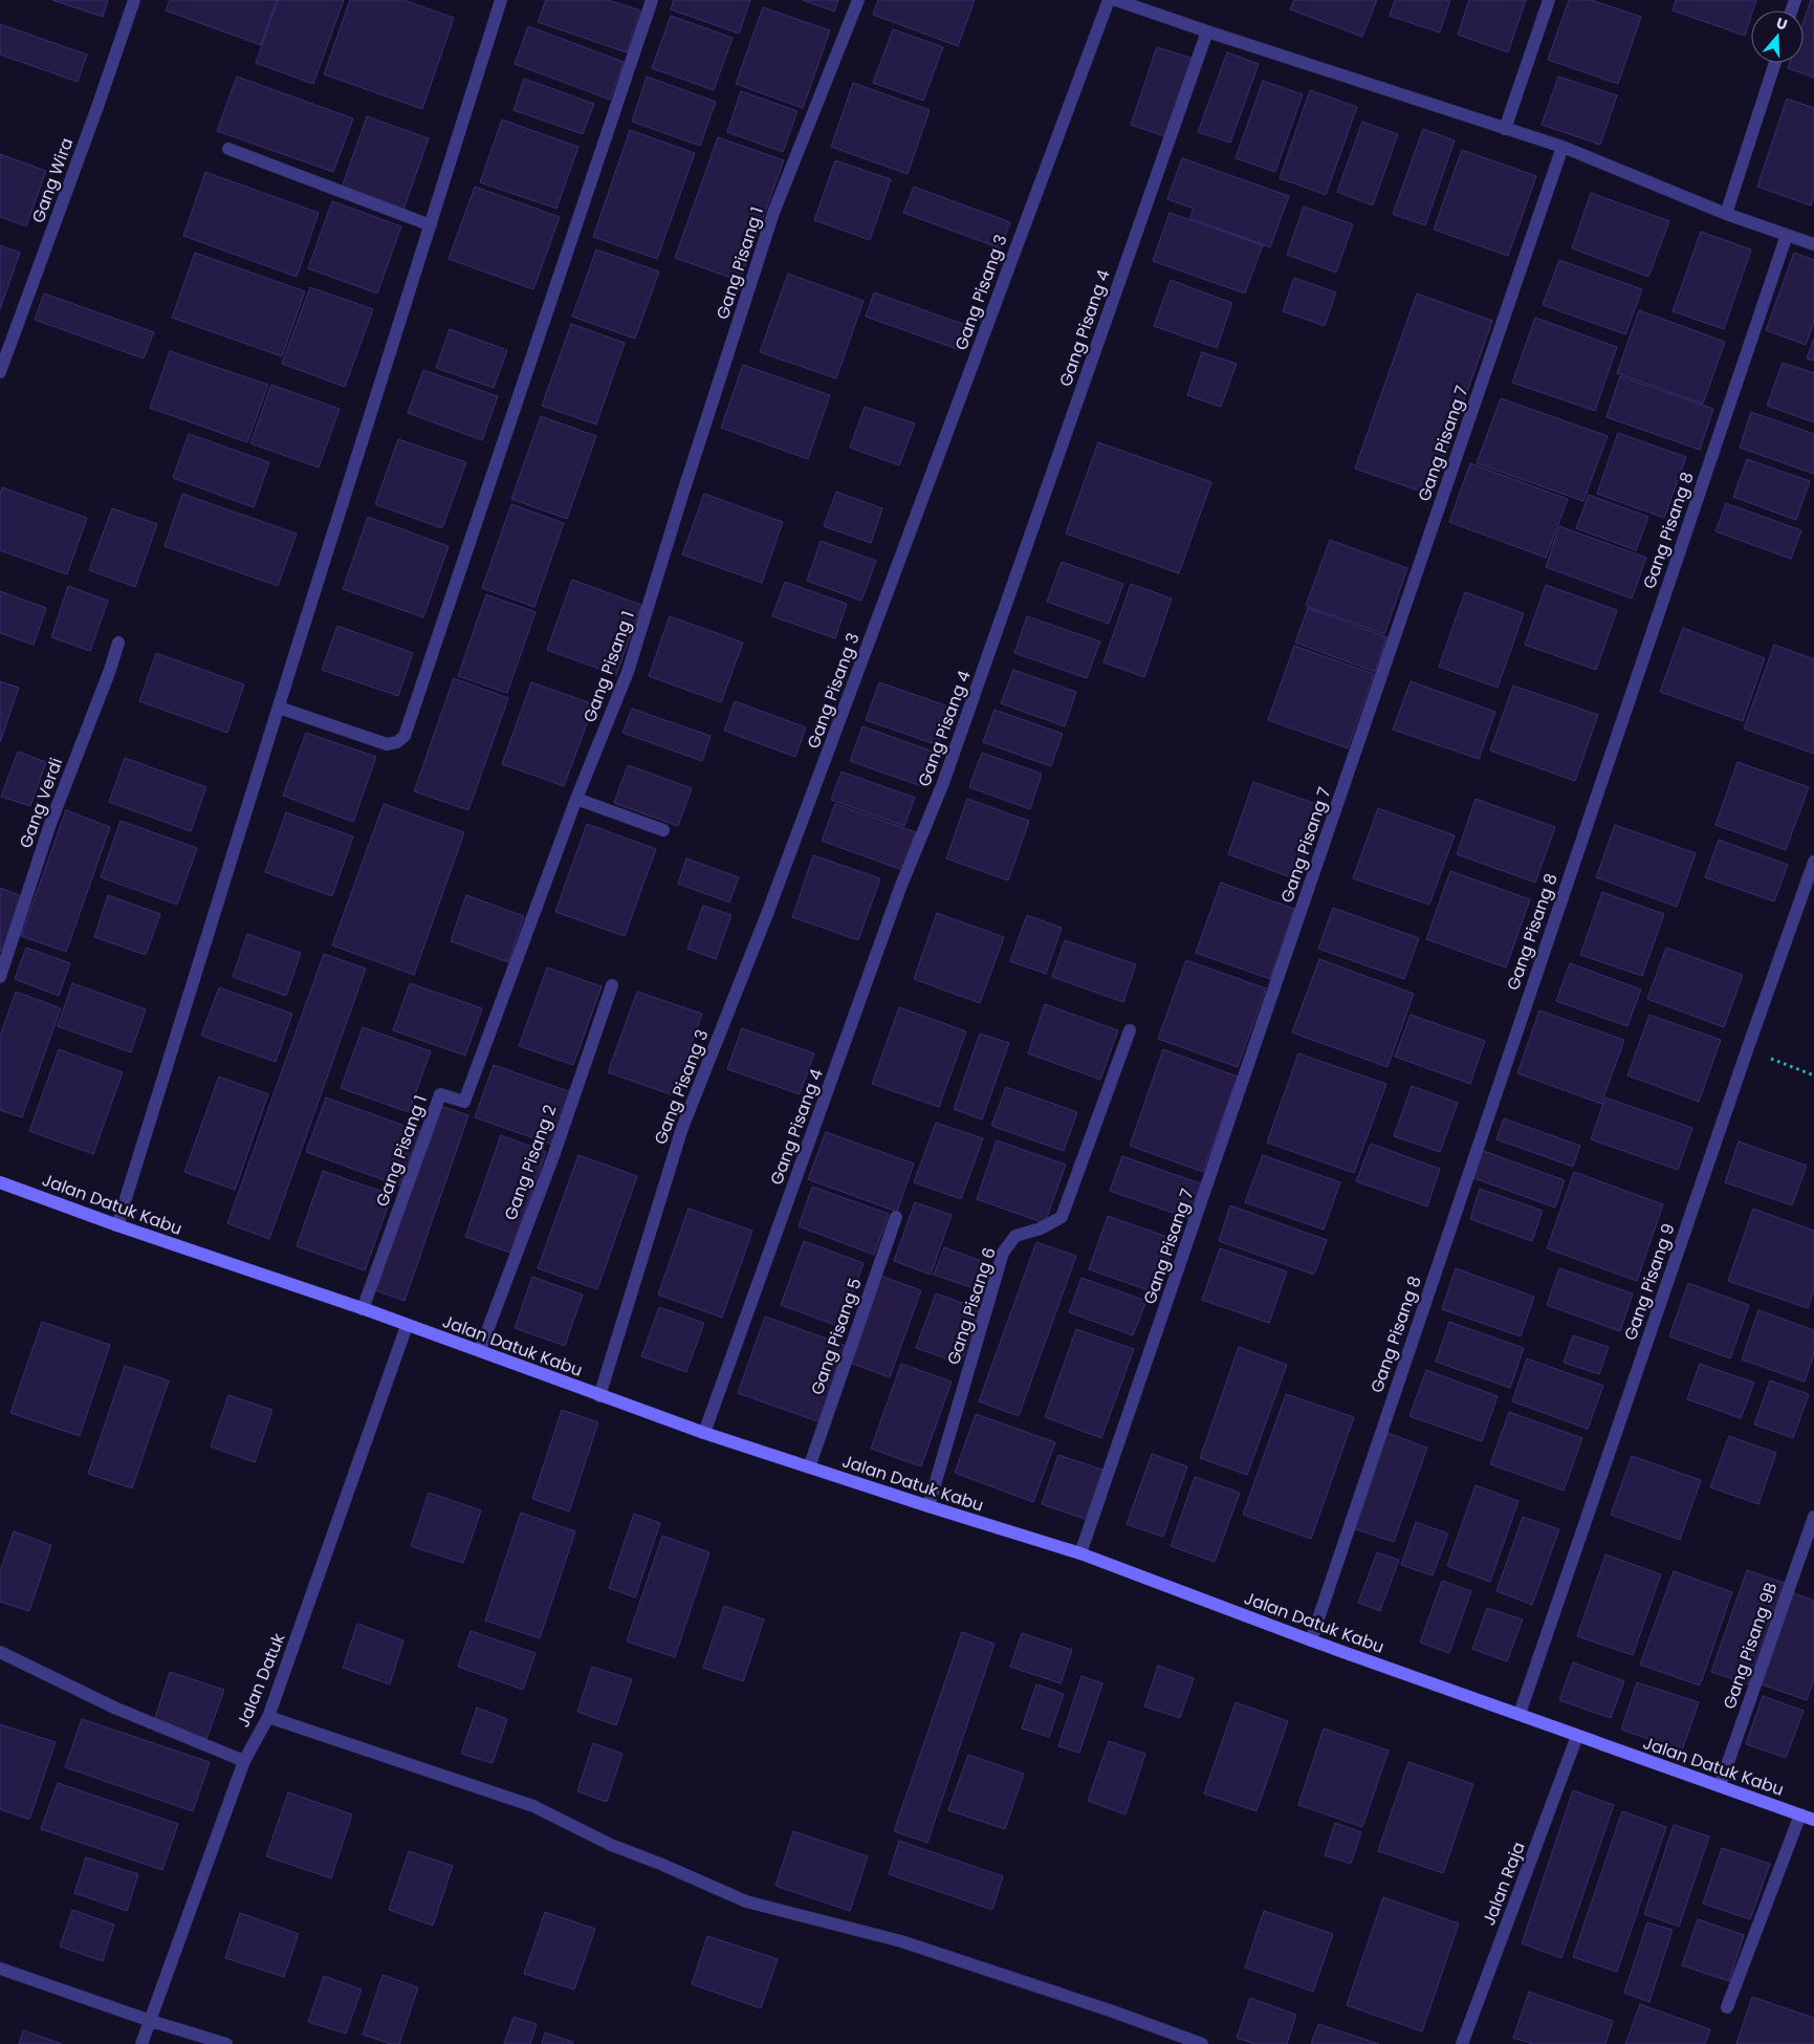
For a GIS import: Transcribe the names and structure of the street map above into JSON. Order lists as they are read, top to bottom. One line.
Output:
{"streets":{"street":["Gang Wira","Gang Pisang 1","Gang Pisang 3","Gang Pisang 4","Gang Pisang 7","Gang Pisang 8","Gang Verdi","Gang Pisang 2","Jalan Datuk Kabu","Gang Pisang 9","Gang Pisang 6","Gang Pisang 5","Gang Pisang 9B","Jalan Datuk","Jalan Raja"]},"crossings":[["Gang Pisang 1","Jalan Datuk Kabu"],["Gang Pisang 3","Jalan Datuk Kabu"],["Gang Pisang 4","Jalan Datuk Kabu"],["Gang Pisang 7","Jalan Datuk Kabu"],["Gang Pisang 8","Jalan Datuk Kabu"],["Gang Pisang 2","Jalan Datuk Kabu"],["Jalan Datuk Kabu","Gang Pisang 9"],["Jalan Datuk Kabu","Gang Pisang 6"],["Jalan Datuk Kabu","Gang Pisang 5"],["Jalan Datuk Kabu","Gang Pisang 9B"],["Jalan Datuk Kabu","Jalan Datuk"],["Jalan Datuk Kabu","Jalan Raja"]],"north":"top"}
